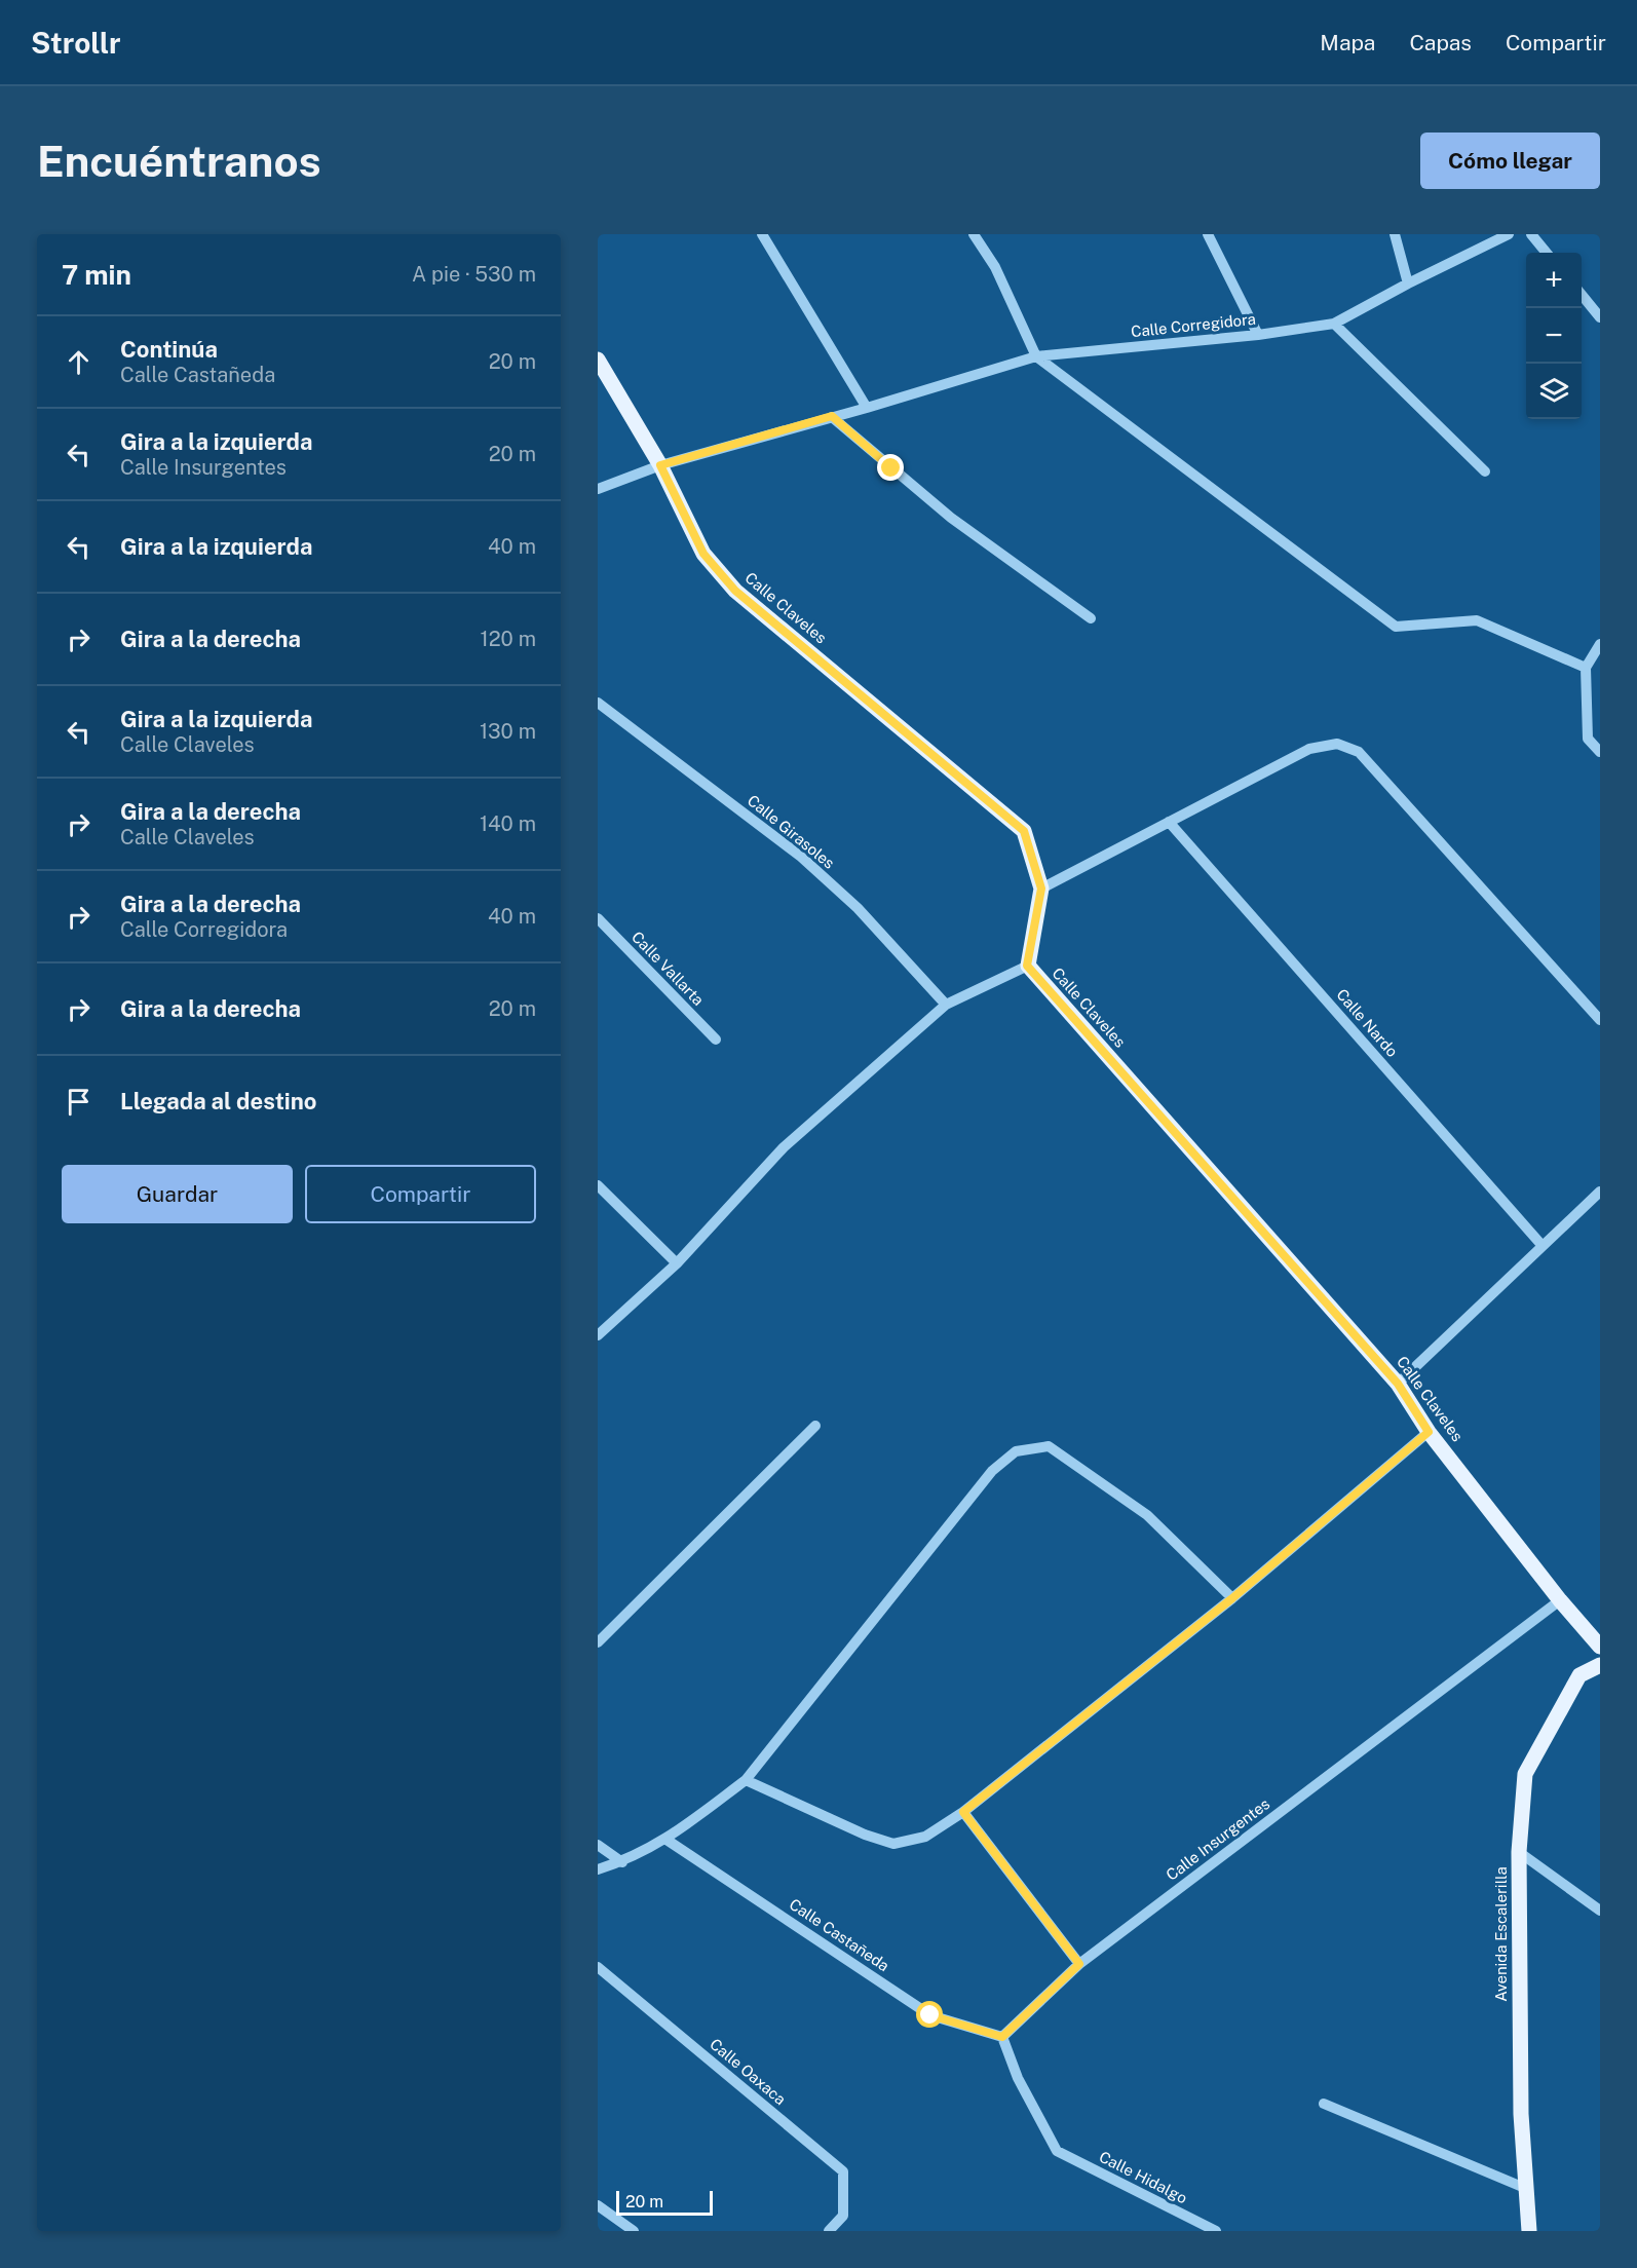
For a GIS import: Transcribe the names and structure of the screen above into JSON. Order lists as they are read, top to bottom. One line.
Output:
{"streets":{"main road":["Calle Claveles","Avenida Escalerilla"],"street":["Calle Corregidora","Calle Girasoles","Calle Vallarta","Calle Nardo","Calle Insurgentes","Calle Castañeda","Calle Oaxaca","Calle Hidalgo"]},"crossings":[["Calle Corregidora","Calle Claveles"],["Calle Claveles","Calle Insurgentes"],["Calle Insurgentes","Calle Castañeda"],["Calle Insurgentes","Calle Hidalgo"],["Calle Castañeda","Calle Hidalgo"]],"scale_bar":"20 m","page":{"header":"Strollr","nav":["Mapa","Capas","Compartir"],"buttons":["Cómo llegar",["Guardar","Compartir"]],"title":"Encuéntranos","heading":["7 min","A pie · 530 m"],"map_buttons":["+","−"],"list":[["Continúa","Calle Castañeda","20 m"],["Gira a la izquierda","Calle Insurgentes","20 m"],["Gira a la izquierda","40 m"],["Gira a la derecha","120 m"],["Gira a la izquierda","Calle Claveles","130 m"],["Gira a la derecha","Calle Claveles","140 m"],["Gira a la derecha","Calle Corregidora","40 m"],["Gira a la derecha","20 m"],"Llegada al destino"],"scale":"20 m"}}
